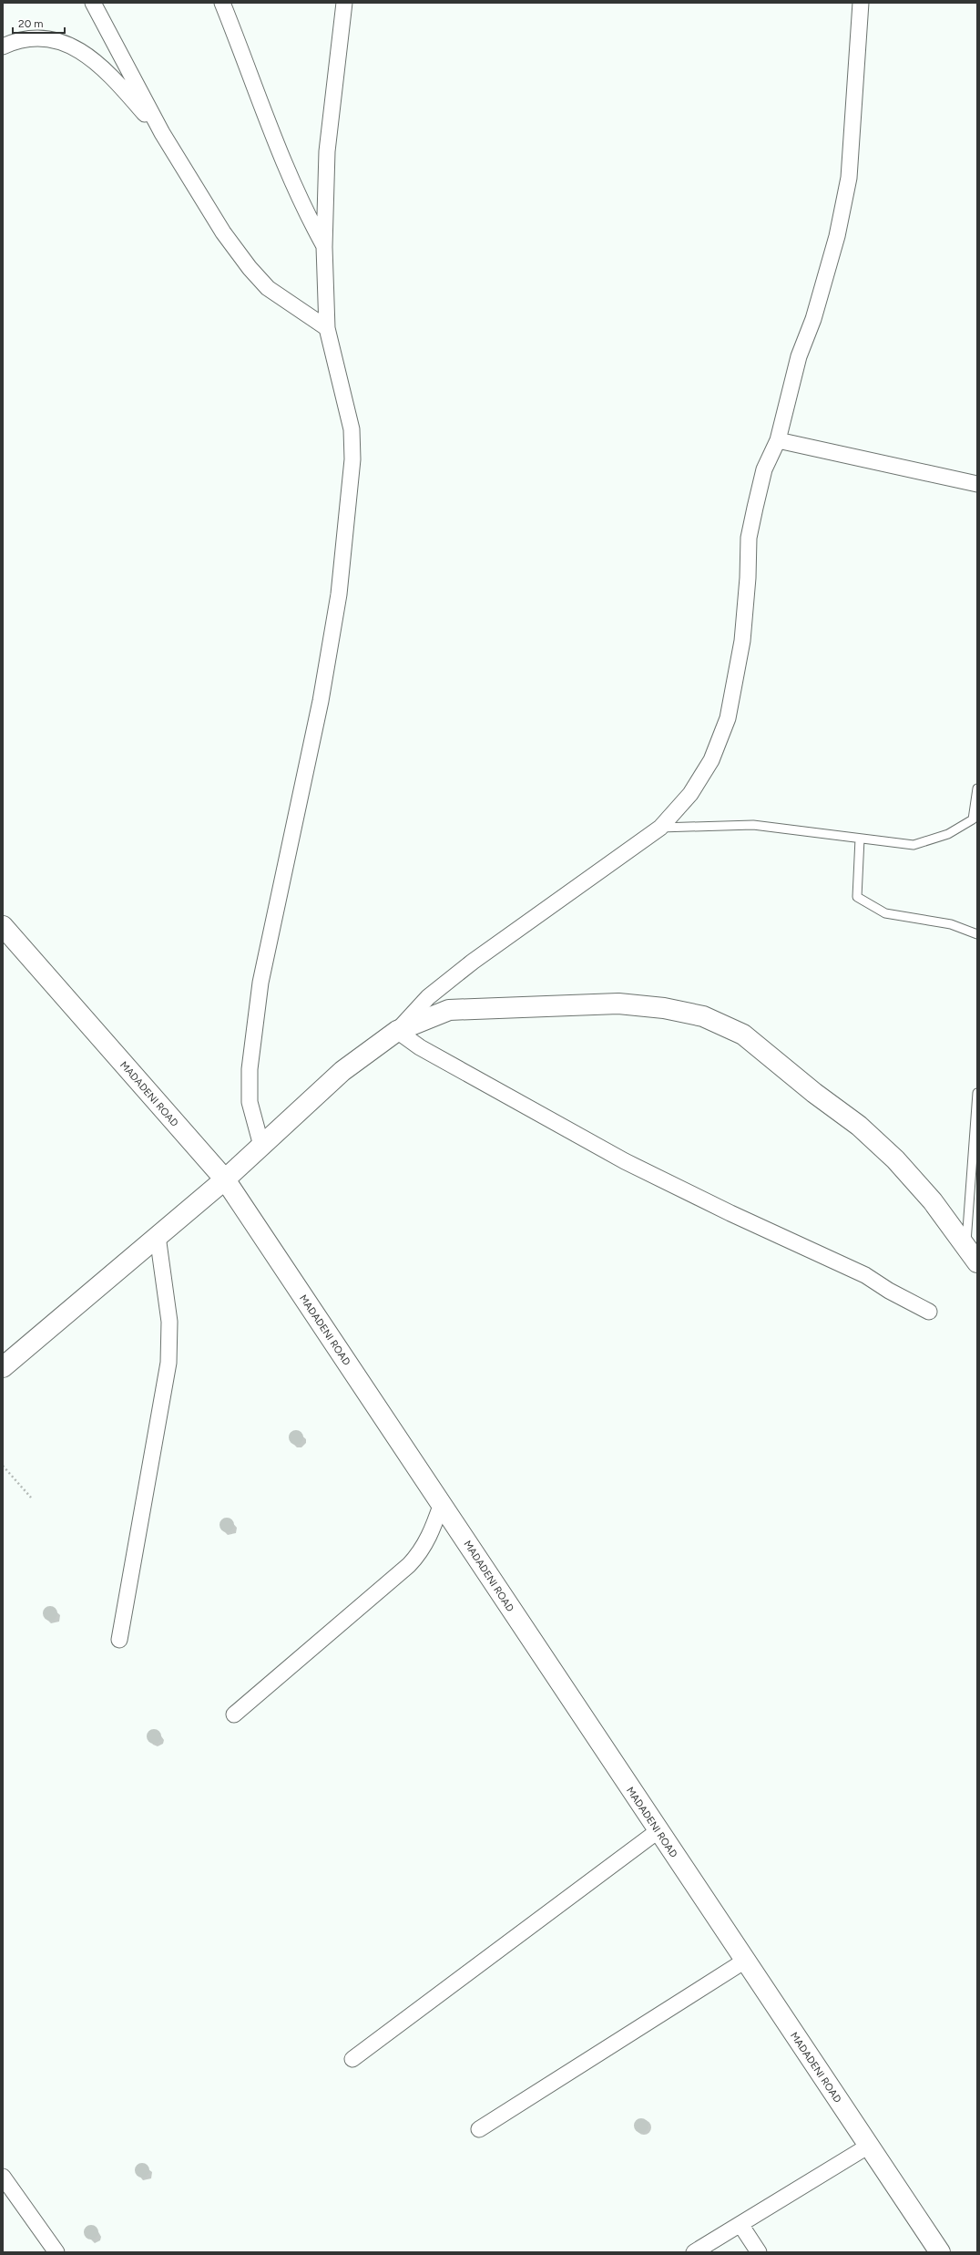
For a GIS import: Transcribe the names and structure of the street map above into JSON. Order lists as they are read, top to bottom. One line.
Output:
{"streets":{"street":["MADADENI ROAD"]},"scale_bar":"20 m"}
